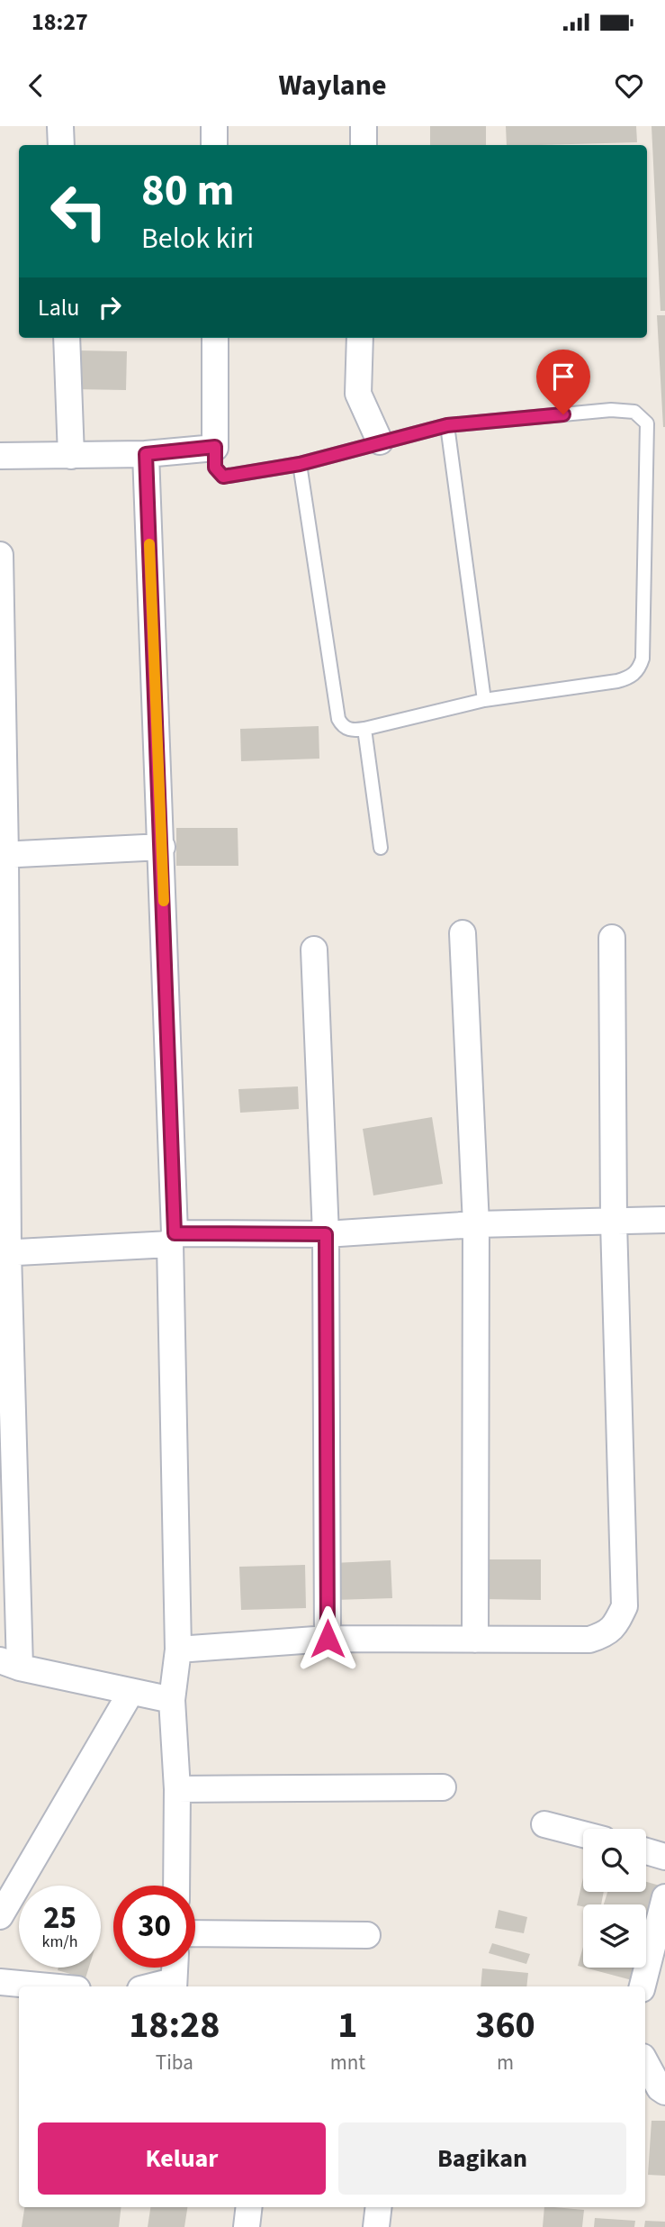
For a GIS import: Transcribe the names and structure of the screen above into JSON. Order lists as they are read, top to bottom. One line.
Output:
{"page":{"status":"18:27","header":"Waylane","turn":["80 m","Belok kiri"],"then":"Lalu","speed":"25 km/h","limit":"30","eta":["18:28","Tiba","1","mnt","360","m"],"buttons":["Keluar","Bagikan"]}}
